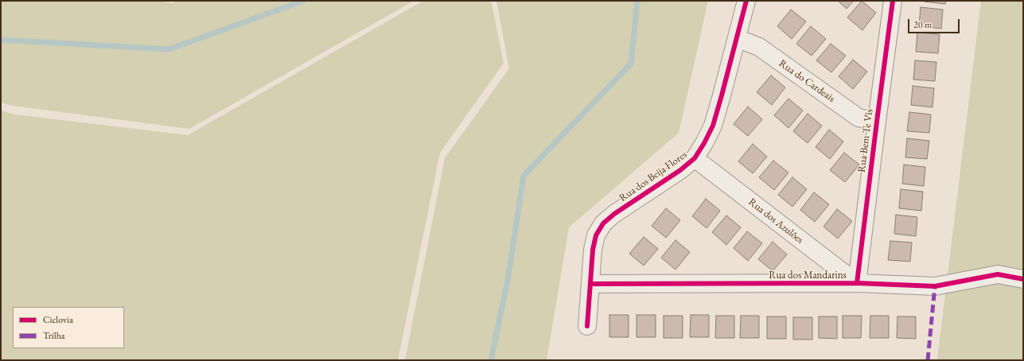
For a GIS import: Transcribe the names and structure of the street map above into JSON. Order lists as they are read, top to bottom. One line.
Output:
{"streets":{"street":["Rua do Cardeais","Rua Bem Te Vis","Rua dos Beija Flores","Rua dos Azulões","Rua dos Mandarins"]},"crossings":[["Rua do Cardeais","Rua Bem Te Vis"],["Rua do Cardeais","Rua dos Beija Flores"],["Rua Bem Te Vis","Rua dos Azulões"],["Rua Bem Te Vis","Rua dos Mandarins"],["Rua dos Beija Flores","Rua dos Azulões"],["Rua dos Beija Flores","Rua dos Mandarins"],["Rua dos Azulões","Rua dos Mandarins"]],"legend":["Ciclovia","Trilha"],"scale_bar":"20 m"}
